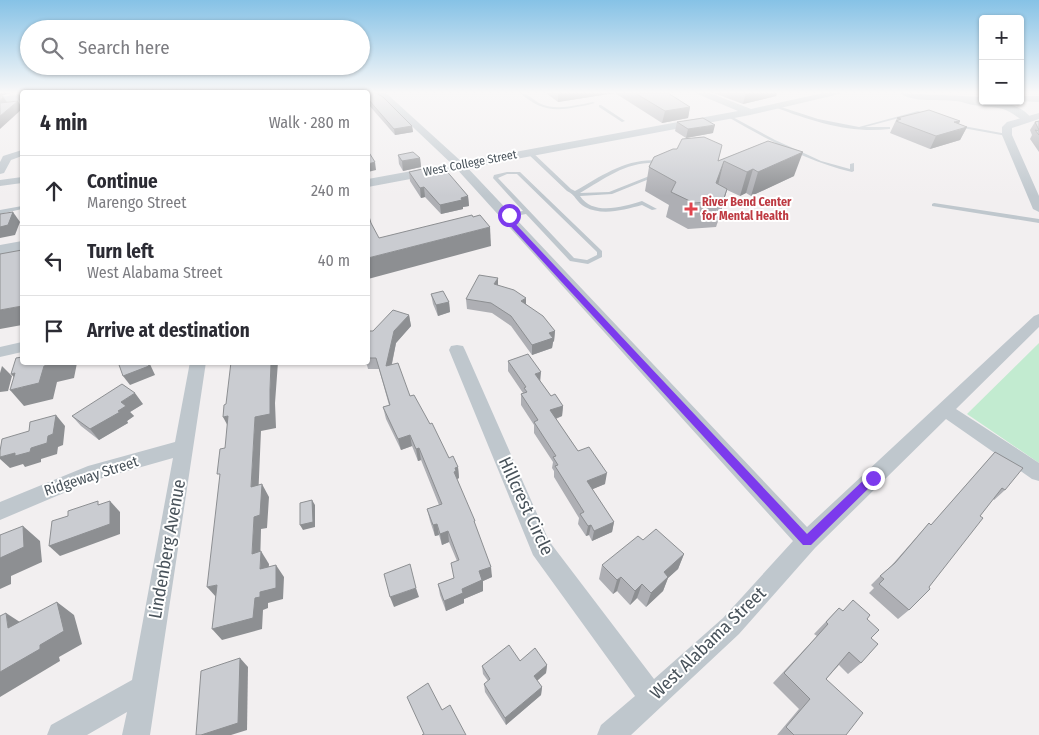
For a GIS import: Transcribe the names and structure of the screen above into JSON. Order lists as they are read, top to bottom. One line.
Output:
{"streets":{"street":["West College Street","Ridgeway Street","Hillcrest Circle","Lindenberg Avenue","West Alabama Street"]},"crossings":[["Ridgeway Street","Lindenberg Avenue"],["Hillcrest Circle","West Alabama Street"]],"places":{"health":["River Bend Center for Mental Health"]},"page":{"map_buttons":["+","−"],"search":"Search here","heading":["4 min","Walk · 280 m"],"list":[["Continue","Marengo Street","240 m"],["Turn left","West Alabama Street","40 m"],"Arrive at destination"]}}
